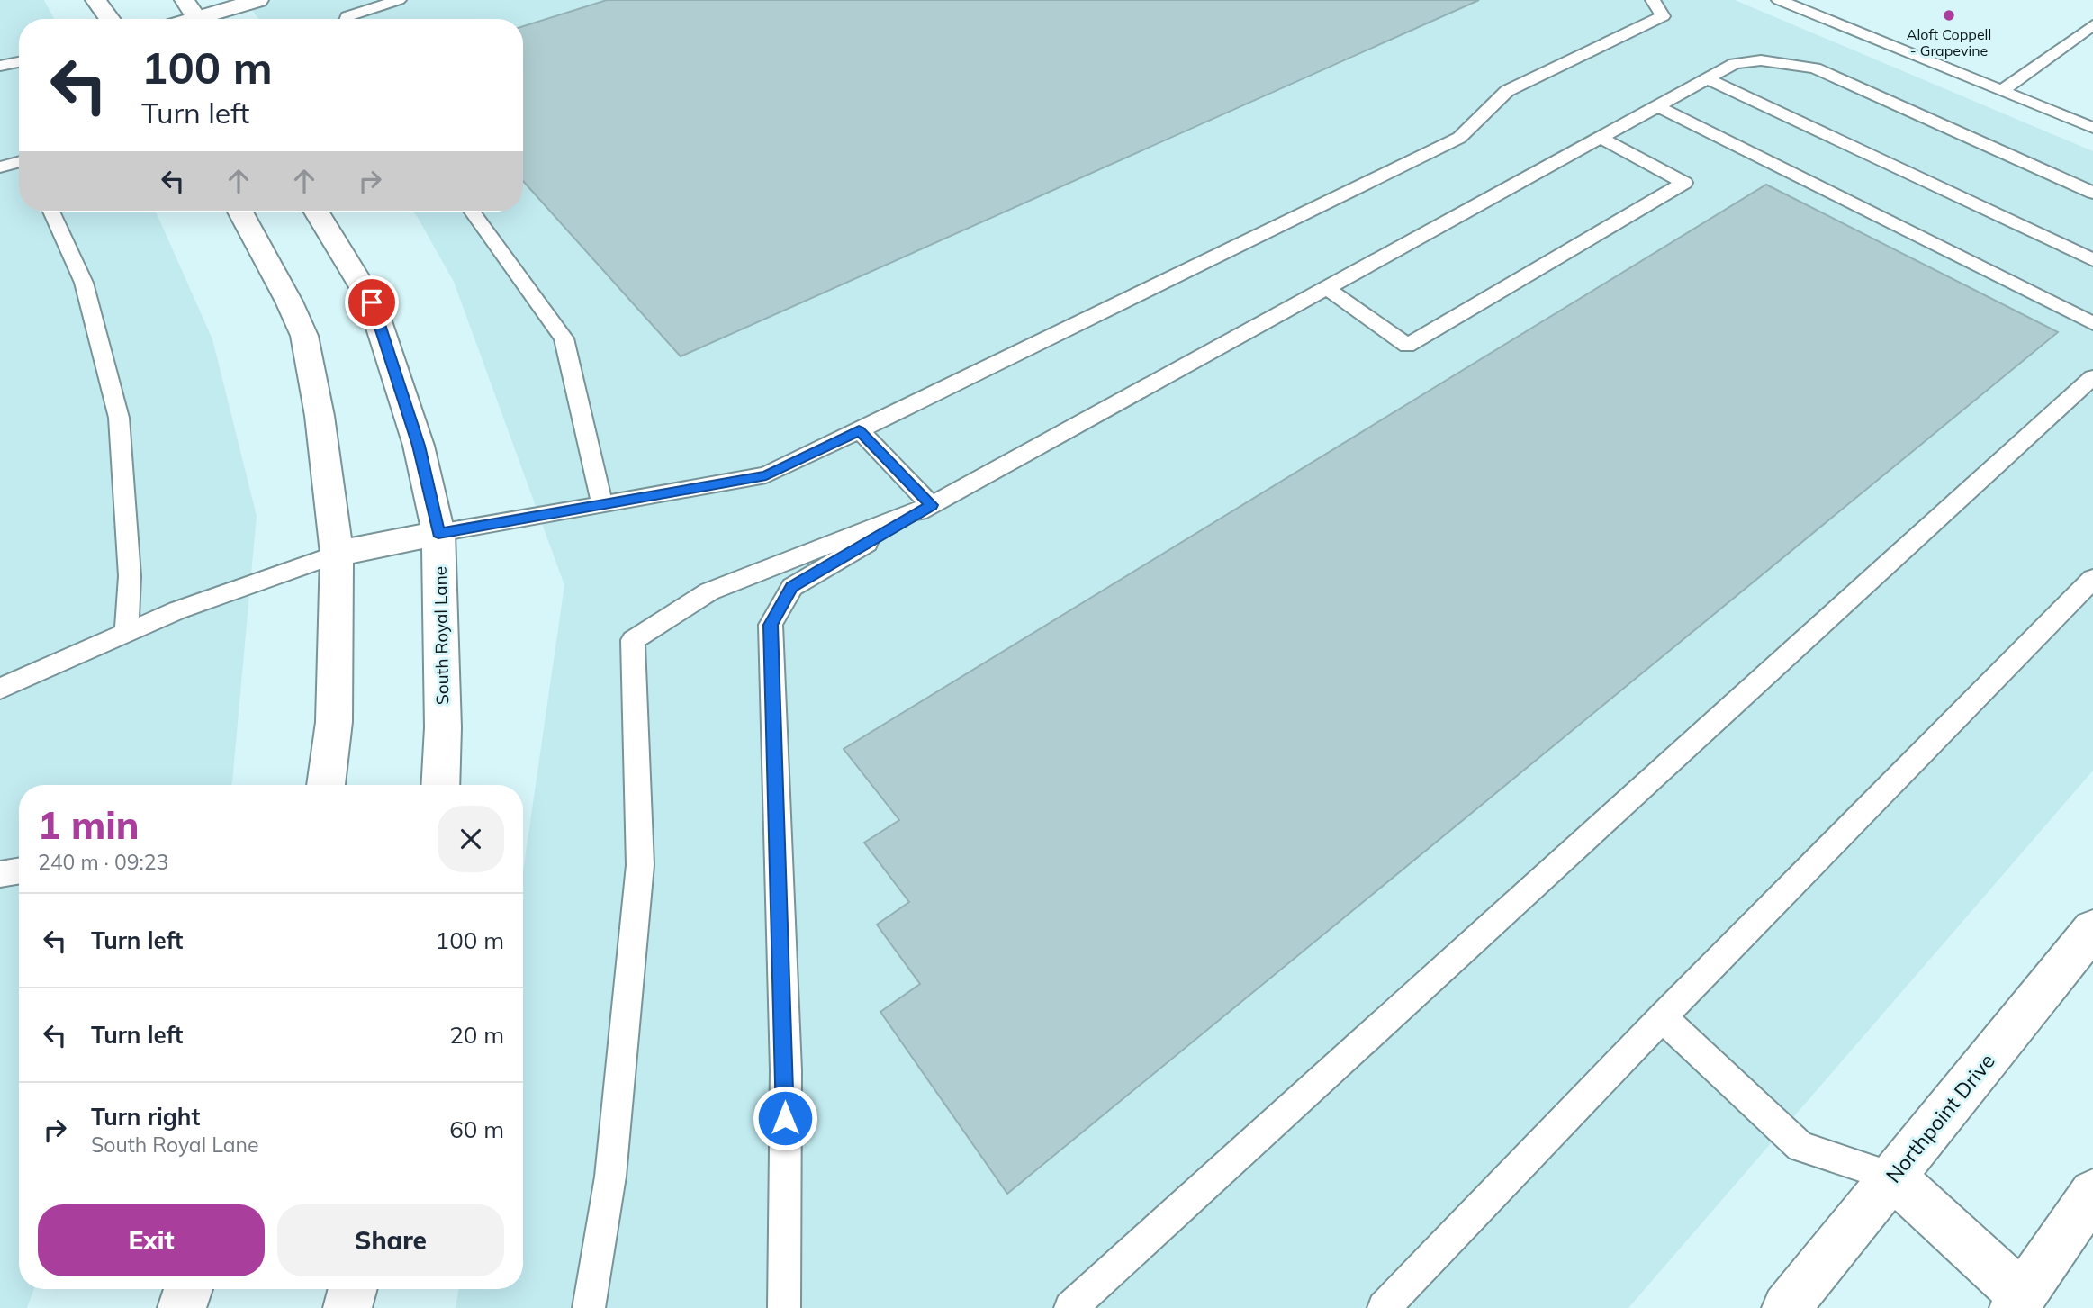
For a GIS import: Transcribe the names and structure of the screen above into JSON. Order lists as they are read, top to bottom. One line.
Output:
{"streets":{"main road":["South Royal Lane","Northpoint Drive"]},"places":["Aloft Coppell - Grapevine"],"page":{"turn":["100 m","Turn left"],"heading":["1 min","240 m · 09:23"],"list":[{"name":"Turn left","value":"100 m"},{"name":"Turn left","value":"20 m"},{"name":"Turn right","note":"South Royal Lane","value":"60 m"}],"buttons":["Exit","Share"]}}
